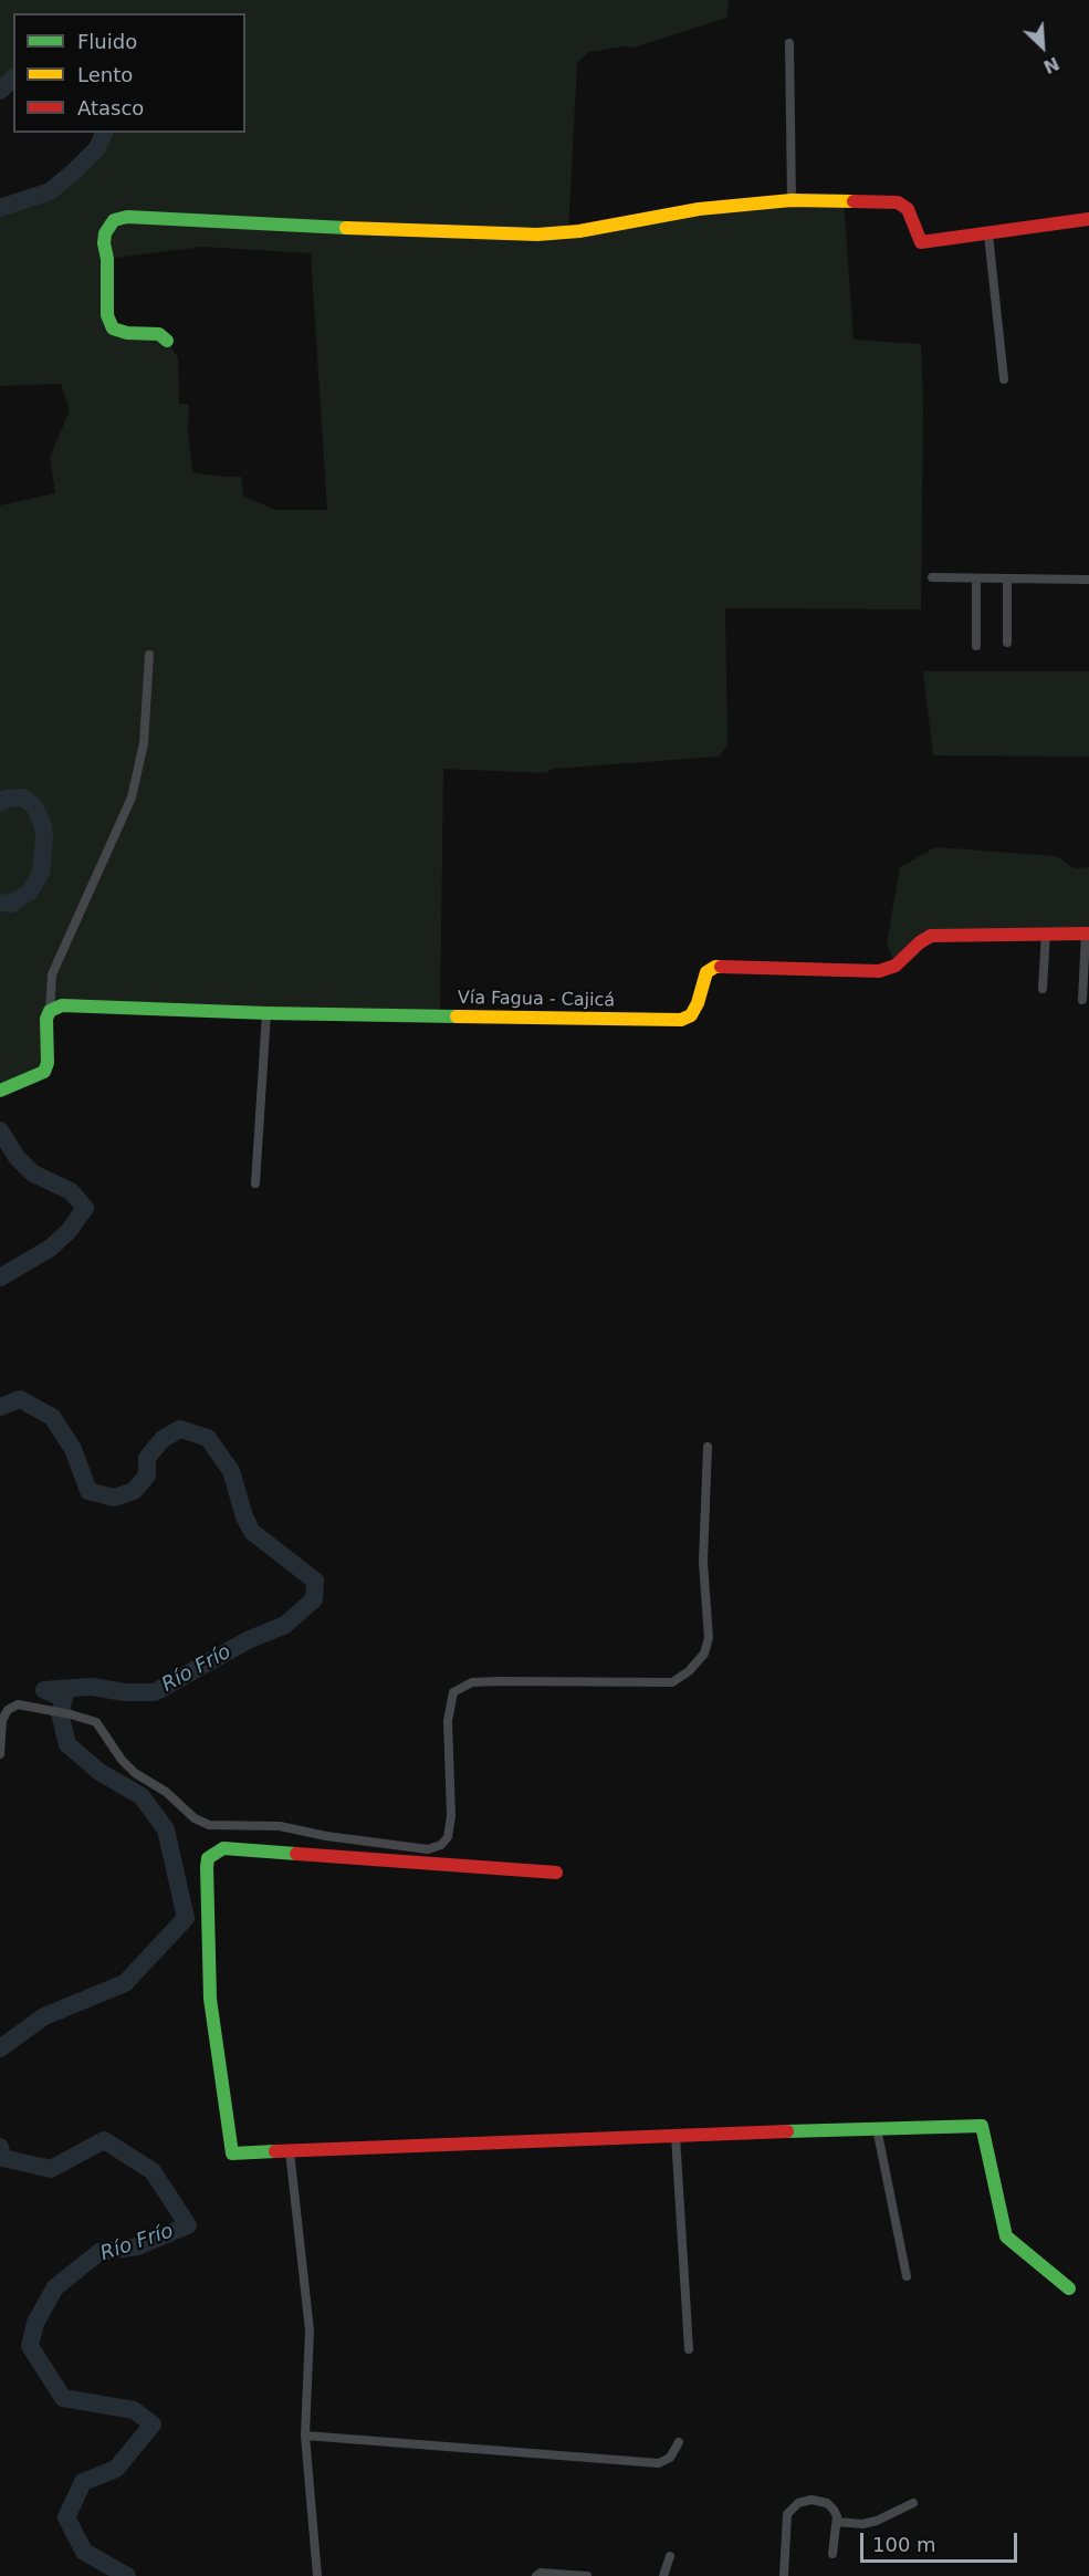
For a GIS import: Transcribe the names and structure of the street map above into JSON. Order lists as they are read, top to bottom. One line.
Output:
{"streets":{"street":["Vía Fagua - Cajicá"]},"water":["Río Frío"],"legend":["Fluido","Lento","Atasco"],"scale_bar":"100 m","north":"bottom right"}
